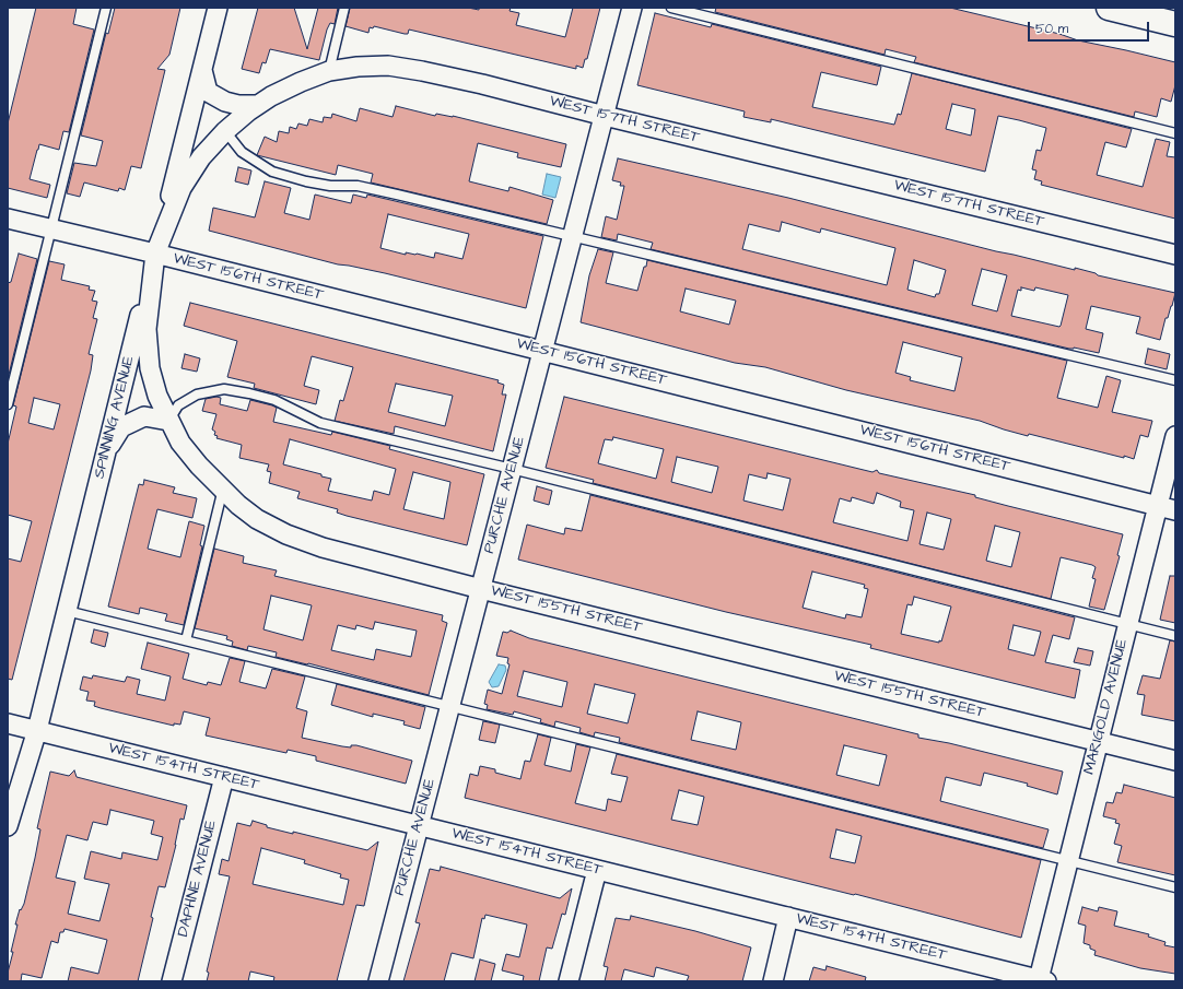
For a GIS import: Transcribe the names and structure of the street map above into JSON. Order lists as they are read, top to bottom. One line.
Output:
{"streets":{"street":["WEST 157TH STREET","WEST 156TH STREET","SPINNING AVENUE","PURCHE AVENUE","WEST 155TH STREET","MARIGOLD AVENUE","WEST 154TH STREET","DAPHNE AVENUE"]},"crossings":[["WEST 157TH STREET","WEST 156TH STREET"],["WEST 157TH STREET","SPINNING AVENUE"],["WEST 157TH STREET","PURCHE AVENUE"],["WEST 157TH STREET","WEST 155TH STREET"],["WEST 156TH STREET","SPINNING AVENUE"],["WEST 156TH STREET","PURCHE AVENUE"],["WEST 156TH STREET","WEST 155TH STREET"],["WEST 156TH STREET","MARIGOLD AVENUE"],["SPINNING AVENUE","WEST 155TH STREET"],["SPINNING AVENUE","WEST 154TH STREET"],["PURCHE AVENUE","WEST 155TH STREET"],["PURCHE AVENUE","WEST 154TH STREET"],["WEST 155TH STREET","MARIGOLD AVENUE"],["MARIGOLD AVENUE","WEST 154TH STREET"],["WEST 154TH STREET","DAPHNE AVENUE"]],"scale_bar":"50 m"}
